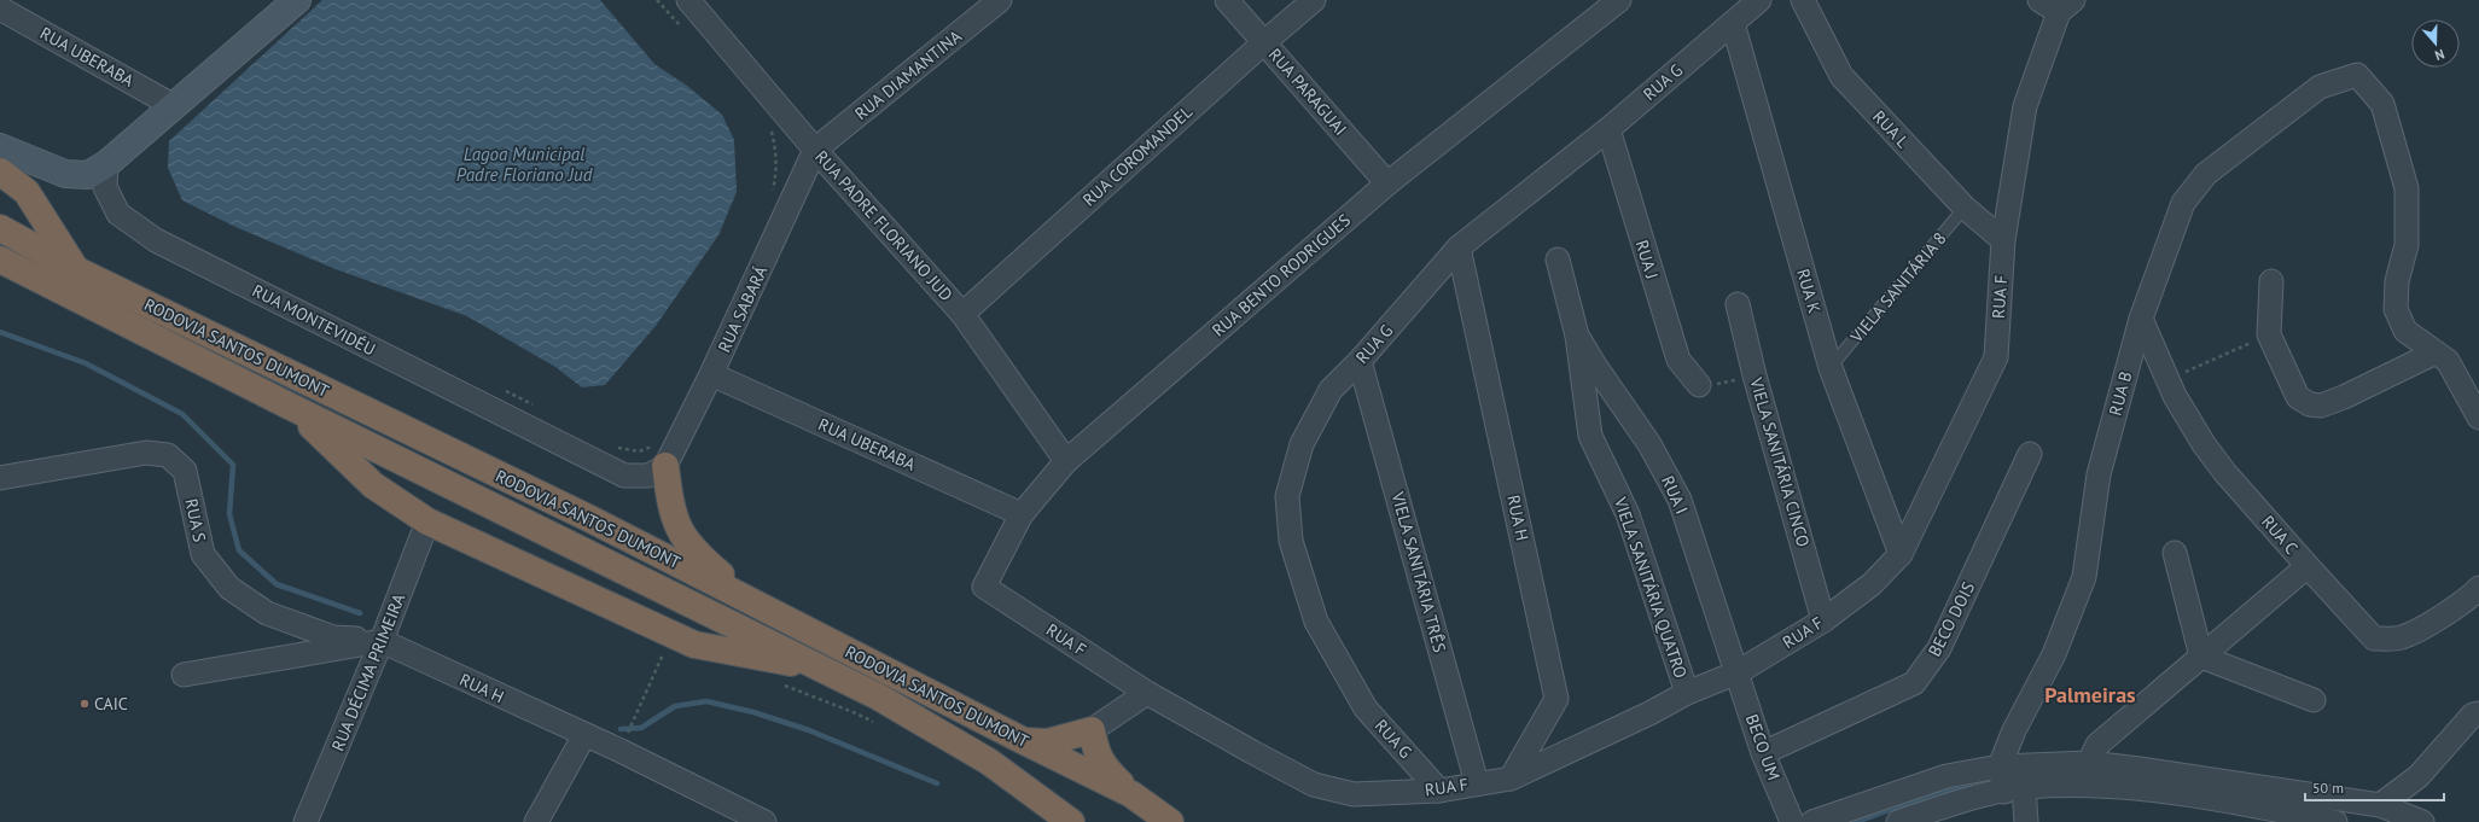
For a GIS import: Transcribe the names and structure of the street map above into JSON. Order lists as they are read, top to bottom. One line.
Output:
{"streets":{"highway":["RODOVIA SANTOS DUMONT"],"street":["RUA UBERABA","RUA DIAMANTINA","RUA G","RUA PARAGUAI","RUA L","RUA COROMANDEL","RUA PADRE FLORIANO JUD","RUA J","RUA BENTO RODRIGUES","RUA K","RUA F","RUA SABARÁ","RUA MONTEVIDÉU","RUA B","VIELA SANITÁRIA CINCO","RUA I","RUA H","RUA S","RUA C","VIELA SANITÁRIA TRÊS","VIELA SANITÁRIA QUATRO","BECO DOIS","RUA DÉCIMA PRIMEIRA","BECO UM"],"lane":["VIELA SANITÁRIA 8"]},"crossings":[["RUA UBERABA","RUA BENTO RODRIGUES"],["RUA UBERABA","RUA SABARÁ"],["RUA DIAMANTINA","RUA PADRE FLORIANO JUD"],["RUA DIAMANTINA","RUA SABARÁ"],["RUA G","RUA J"],["RUA G","RUA K"],["RUA G","RUA F"],["RUA G","RUA H"],["RUA G","VIELA SANITÁRIA TRÊS"],["RUA PARAGUAI","RUA COROMANDEL"],["RUA PARAGUAI","RUA BENTO RODRIGUES"],["RUA L","VIELA SANITÁRIA 8"],["RUA L","RUA F"],["RUA COROMANDEL","RUA PADRE FLORIANO JUD"],["RUA PADRE FLORIANO JUD","RUA BENTO RODRIGUES"],["RUA PADRE FLORIANO JUD","RUA SABARÁ"],["RUA BENTO RODRIGUES","RUA F"],["VIELA SANITÁRIA 8","RUA K"],["RUA K","RUA F"],["RUA F","VIELA SANITÁRIA CINCO"],["RUA F","RUA I"],["RUA F","RUA H"],["RUA F","VIELA SANITÁRIA TRÊS"],["RUA F","VIELA SANITÁRIA QUATRO"],["RUA F","BECO UM"],["RUA SABARÁ","RUA MONTEVIDÉU"],["RUA B","RUA C"],["RUA I","VIELA SANITÁRIA QUATRO"],["RUA I","BECO UM"],["RUA H","RUA S"],["RUA H","RUA DÉCIMA PRIMEIRA"],["RUA S","RUA DÉCIMA PRIMEIRA"],["BECO DOIS","BECO UM"]],"districts":["Palmeiras"],"water":["Lagoa Municipal Padre Floriano Jud"],"places":["CAIC"],"scale_bar":"50 m","north":"bottom"}
